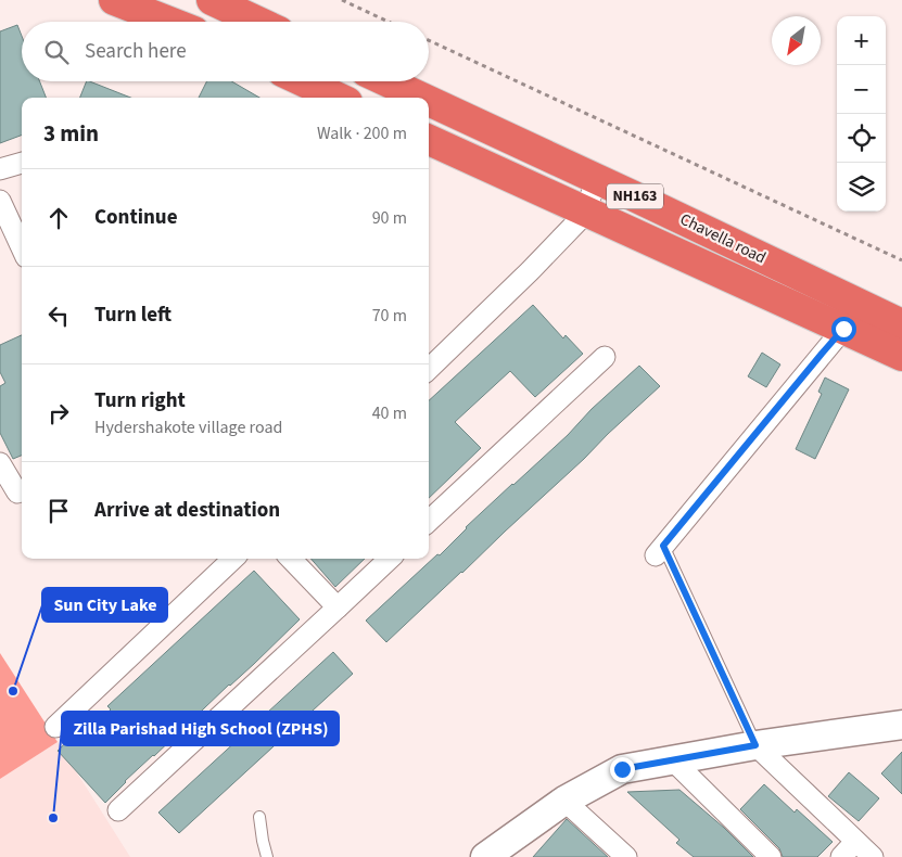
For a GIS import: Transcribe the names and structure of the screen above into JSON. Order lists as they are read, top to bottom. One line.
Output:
{"streets":{"highway":["NH163","Chavella road"]},"places":["Sun City Lake","Zilla Parishad High School (ZPHS)"],"north":"bottom left","page":{"map_buttons":["+","−"],"search":"Search here","heading":["3 min","Walk · 200 m"],"list":[["Continue","90 m"],["Turn left","70 m"],["Turn right","Hydershakote village road","40 m"],"Arrive at destination"]}}
